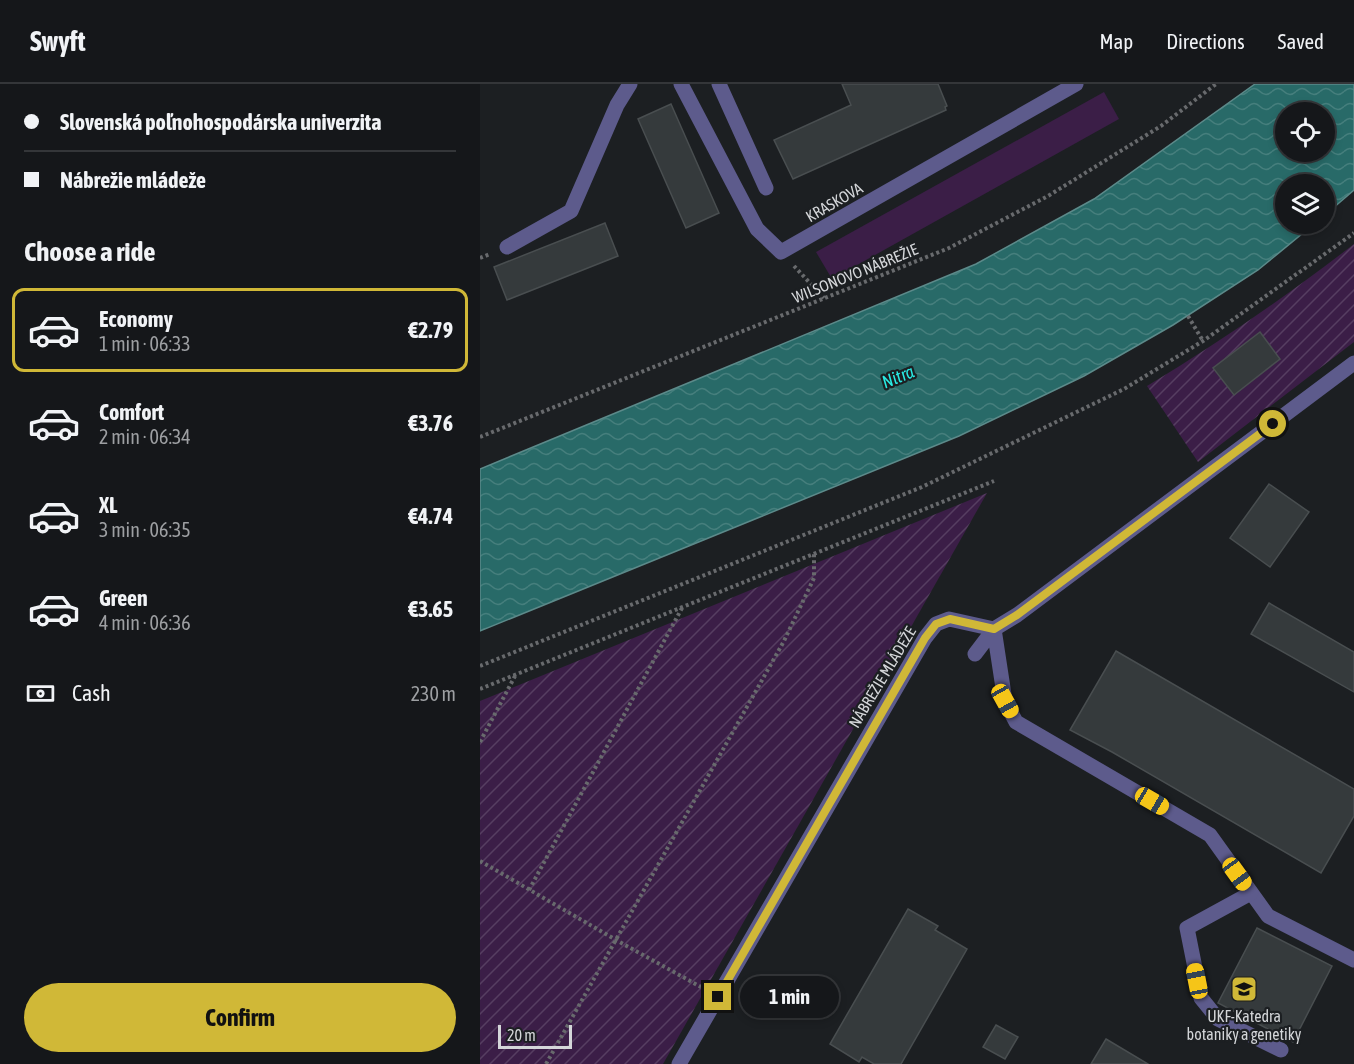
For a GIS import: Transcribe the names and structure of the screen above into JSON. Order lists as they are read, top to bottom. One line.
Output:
{"streets":{"street":["KRASKOVA","NÁBREŽIE MLÁDEŽE"],"path":["WILSONOVO NÁBREŽIE"]},"water":["Nitra"],"places":{"school or university":["UKF-Katedra botaniky a genetiky"]},"scale_bar":"20 m","page":{"header":"Swyft","nav":["Map","Directions","Saved"],"banner":["Slovenská poľnohospodárska univerzita","Nábrežie mládeže"],"heading":"Choose a ride","list":[{"name":"Economy","note":"1 min · 06:33","value":"€2.79"},{"name":"Comfort","note":"2 min · 06:34","value":"€3.76"},{"name":"XL","note":"3 min · 06:35","value":"€4.74"},{"name":"Green","note":"4 min · 06:36","value":"€3.65"}],"pay":["Cash","230 m"],"buttons":"Confirm","bubble":"1 min","scale":"20 m"}}
